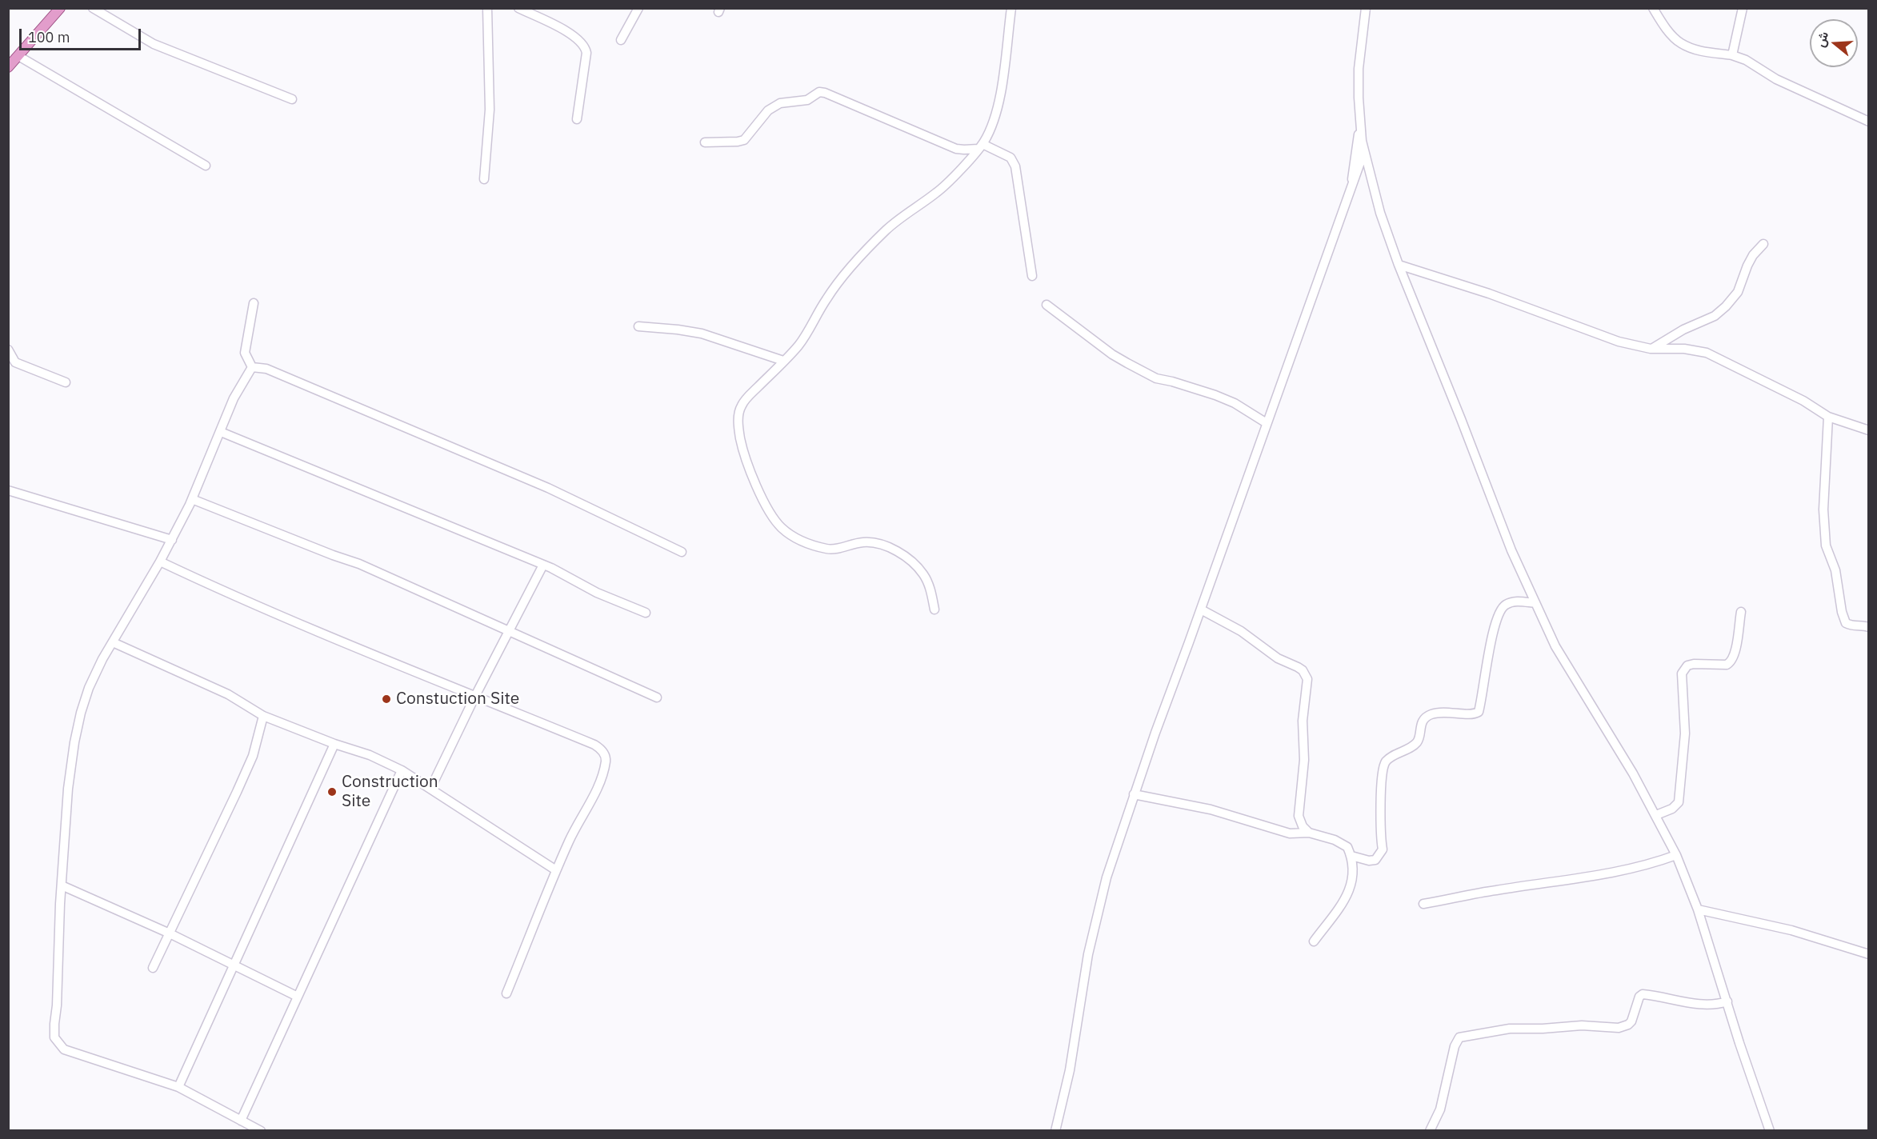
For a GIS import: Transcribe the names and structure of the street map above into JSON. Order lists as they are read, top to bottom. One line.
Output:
{"places":["Constuction Site","Construction Site"],"scale_bar":"100 m","north":"left"}
